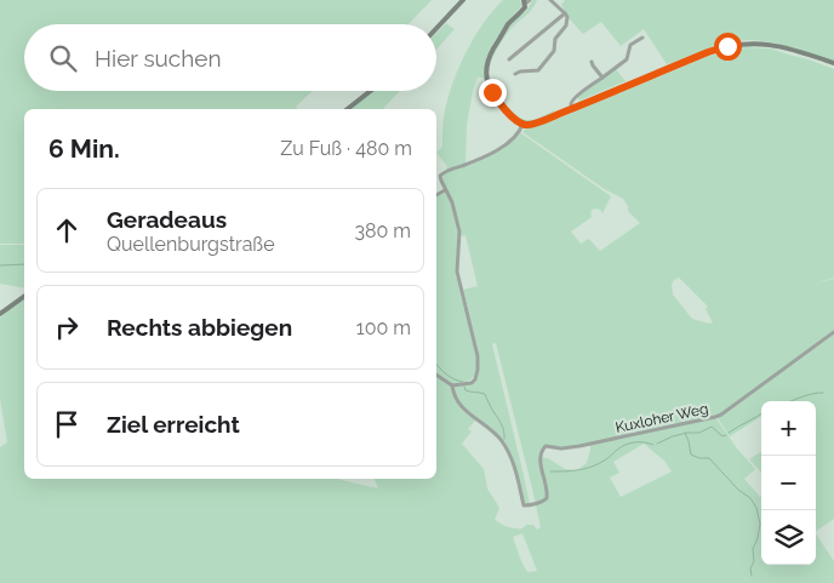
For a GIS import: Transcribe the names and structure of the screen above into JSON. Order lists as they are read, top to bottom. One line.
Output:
{"streets":{"street":["Kuxloher Weg"]},"page":{"search":"Hier suchen","heading":["6 Min.","Zu Fuß · 480 m"],"list":[["Geradeaus","Quellenburgstraße","380 m"],["Rechts abbiegen","100 m"],"Ziel erreicht"],"map_buttons":["+","−"]}}
